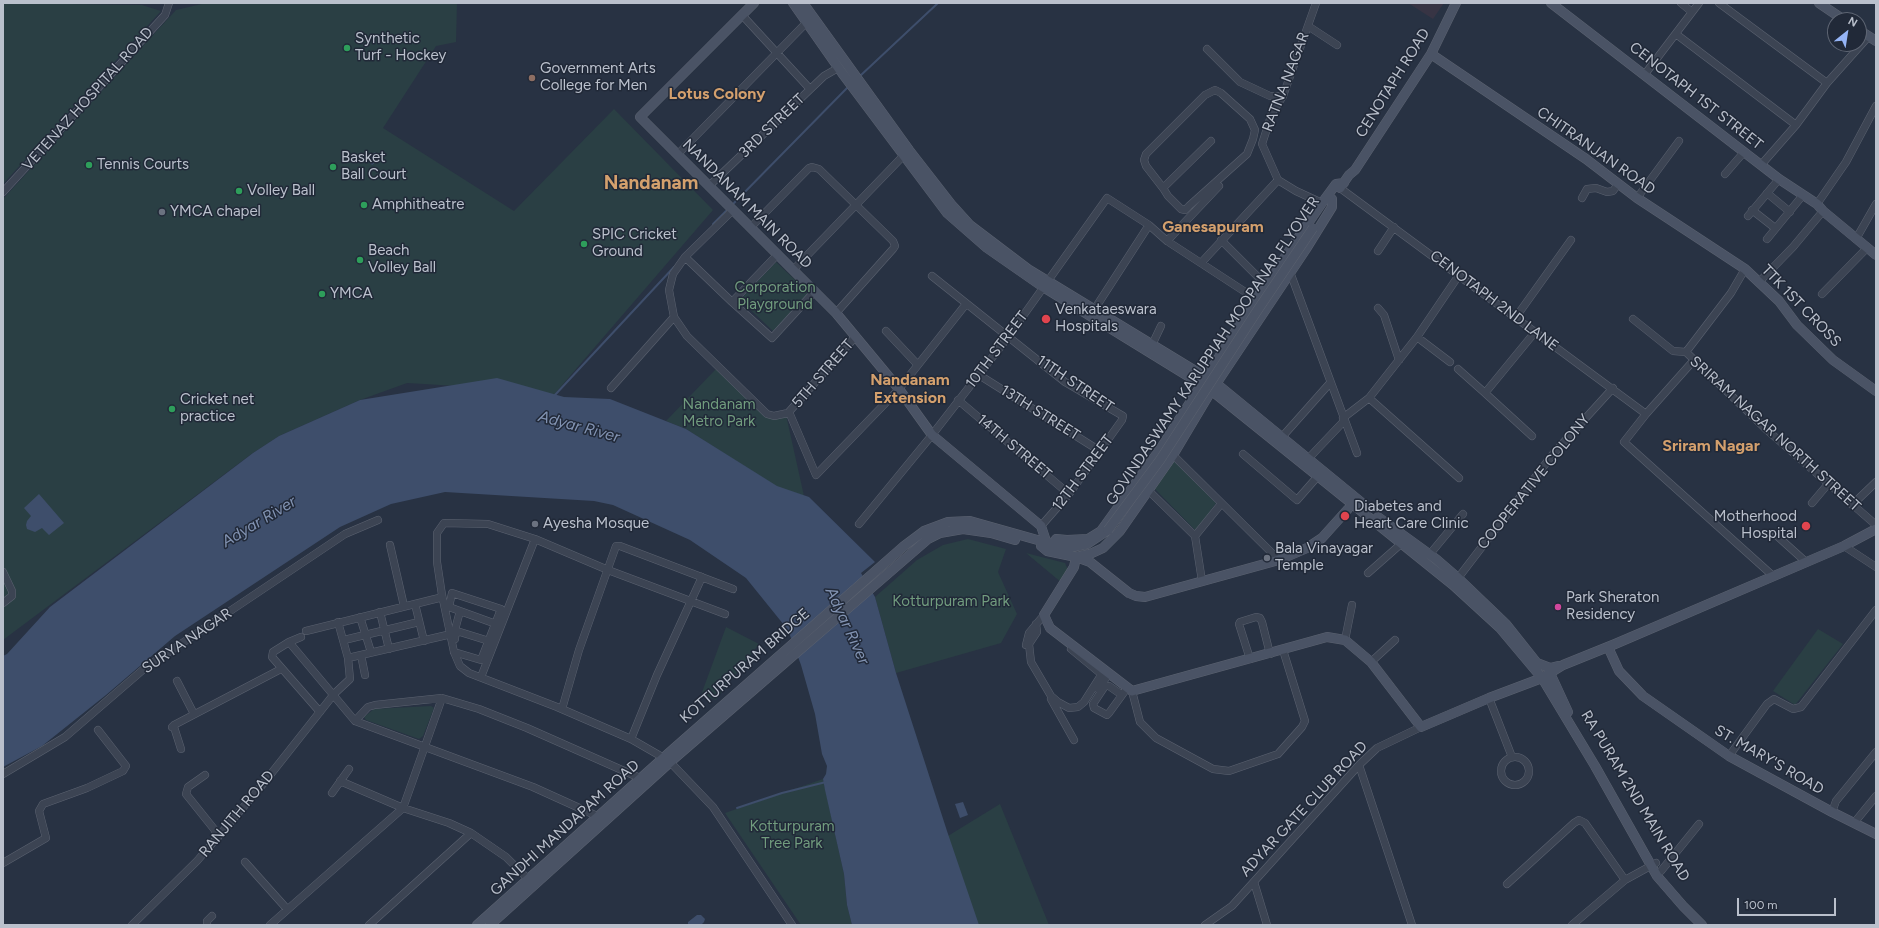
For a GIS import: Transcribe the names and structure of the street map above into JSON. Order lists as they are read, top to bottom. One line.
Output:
{"streets":{"main road":["CENOTAPH ROAD","CENOTAPH 1ST STREET","CHITRANJAN ROAD","NANDANAM MAIN ROAD","TTK 1ST CROSS","GOVINDASWAMY KARUPPIAH MOOPANAR FLYOVER","KOTTURPURAM BRIDGE","ST. MARY'S ROAD","RA PURAM 2ND MAIN ROAD","ADYAR GATE CLUB ROAD","GANDHI MANDAPAM ROAD"],"street":["RATNA NAGAR","VETENAZ HOSPITAL ROAD","3RD STREET","CENOTAPH 2ND LANE","10TH STREET","5TH STREET","11TH STREET","13TH STREET","SRIRAM NAGAR NORTH STREET","14TH STREET","12TH STREET","COOPERATIVE COLONY","SURYA NAGAR","RANJITH ROAD"]},"crossings":[["CENOTAPH ROAD","CHITRANJAN ROAD"],["CENOTAPH ROAD","CENOTAPH 2ND LANE"],["CENOTAPH ROAD","GOVINDASWAMY KARUPPIAH MOOPANAR FLYOVER"],["CENOTAPH ROAD","KOTTURPURAM BRIDGE"],["3RD STREET","NANDANAM MAIN ROAD"],["CHITRANJAN ROAD","TTK 1ST CROSS"],["NANDANAM MAIN ROAD","10TH STREET"],["NANDANAM MAIN ROAD","5TH STREET"],["NANDANAM MAIN ROAD","12TH STREET"],["CENOTAPH 2ND LANE","GOVINDASWAMY KARUPPIAH MOOPANAR FLYOVER"],["CENOTAPH 2ND LANE","COOPERATIVE COLONY"],["10TH STREET","11TH STREET"],["10TH STREET","13TH STREET"],["10TH STREET","14TH STREET"],["GOVINDASWAMY KARUPPIAH MOOPANAR FLYOVER","KOTTURPURAM BRIDGE"],["11TH STREET","12TH STREET"],["13TH STREET","12TH STREET"],["14TH STREET","12TH STREET"],["KOTTURPURAM BRIDGE","GANDHI MANDAPAM ROAD"],["RA PURAM 2ND MAIN ROAD","ADYAR GATE CLUB ROAD"]],"districts":["Lotus Colony","Nandanam","Ganesapuram","Nandanam Extension","Sriram Nagar"],"water":["Adyar River"],"parks":["Corporation Playground","Nandanam Metro Park","Kotturpuram Park","Kotturpuram Tree Park"],"places":["Synthetic Turf - Hockey","Government Arts College for Men","Tennis Courts","Basket Ball Court","Volley Ball","Amphitheatre","YMCA chapel","SPIC Cricket Ground","Beach Volley Ball","YMCA","Venkataeswara Hospitals","Cricket net practice","Diabetes and Heart Care Clinic","Ayesha Mosque","Motherhood Hospital","Bala Vinayagar Temple","Park Sheraton Residency"],"scale_bar":"100 m","north":"top right"}
